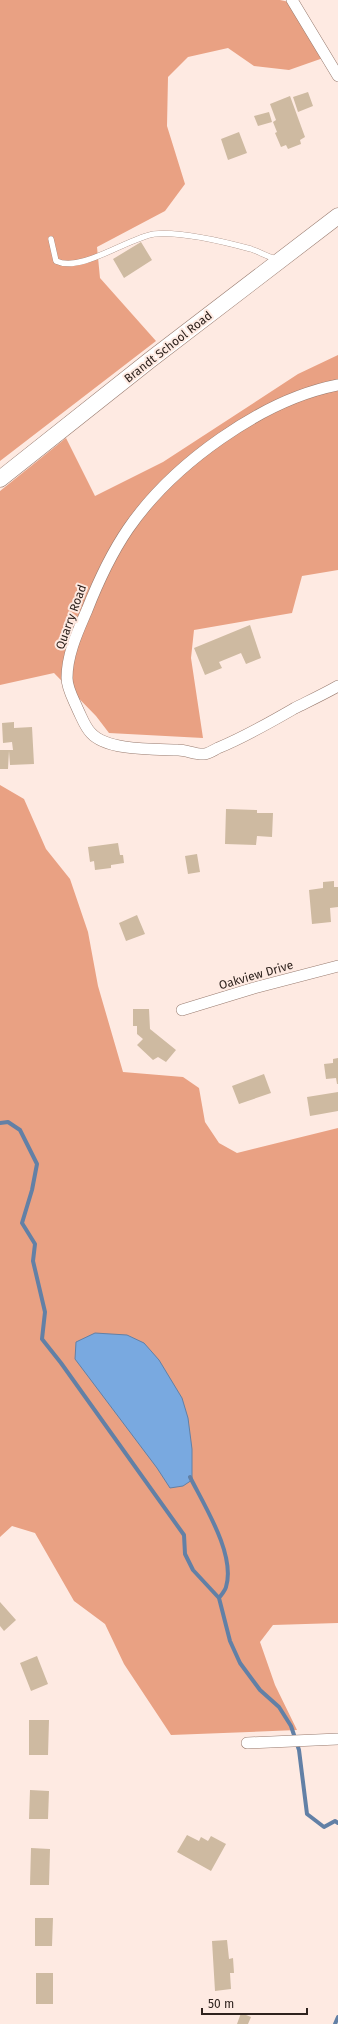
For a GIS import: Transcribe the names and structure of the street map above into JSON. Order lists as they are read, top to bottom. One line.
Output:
{"streets":{"street":["Brandt School Road","Quarry Road","Oakview Drive"]},"scale_bar":"50 m"}
